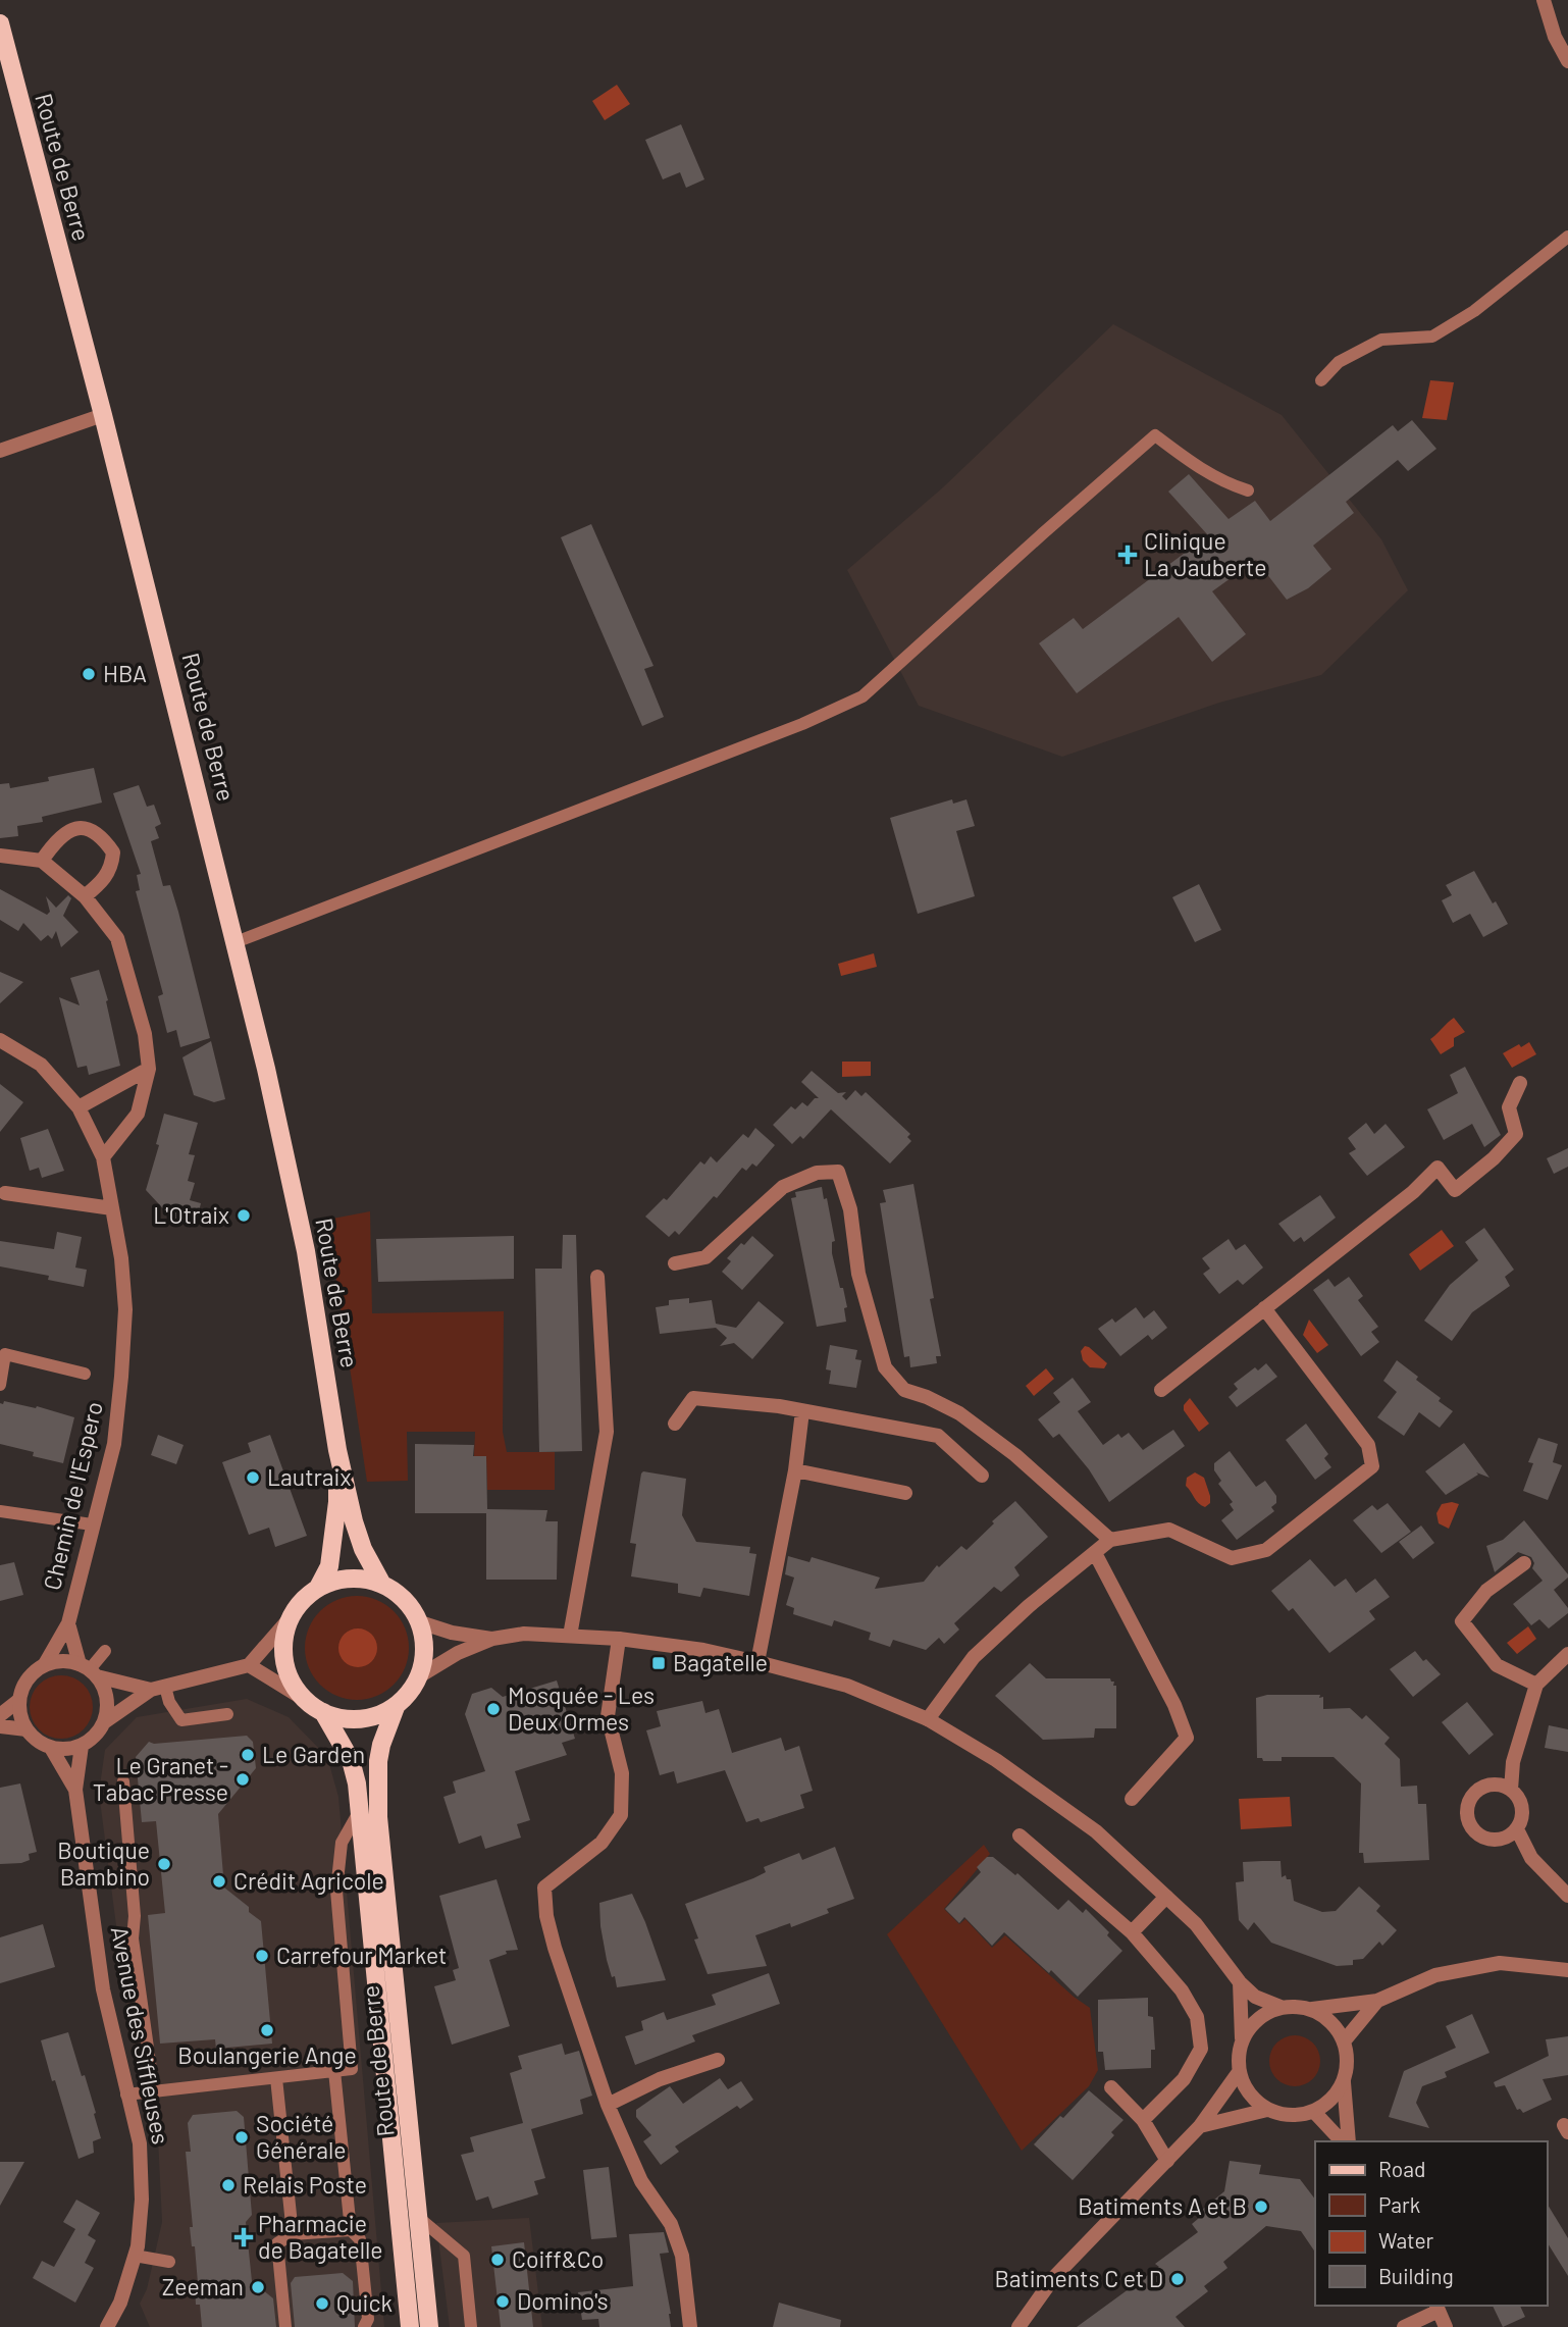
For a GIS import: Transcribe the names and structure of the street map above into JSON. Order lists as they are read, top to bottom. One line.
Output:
{"streets":{"main road":["Route de Berre"],"street":["Chemin de l'Espero","Avenue des Siffleuses"]},"crossings":[["Chemin de l'Espero","Avenue des Siffleuses"]],"places":{"health":["Clinique La Jauberte","Pharmacie de Bagatelle"],"other":["HBA","L'Otraix","Lautraix","Mosquée - Les Deux Ormes","Le Garden","Le Granet - Tabac Presse","Boutique Bambino","Crédit Agricole","Carrefour Market","Boulangerie Ange","Société Générale","Relais Poste","Batiments A et B","Coiff&Co","Batiments C et D","Zeeman","Domino's","Quick"],"transit":["Bagatelle"]},"legend":["Road","Park","Water","Building"]}
